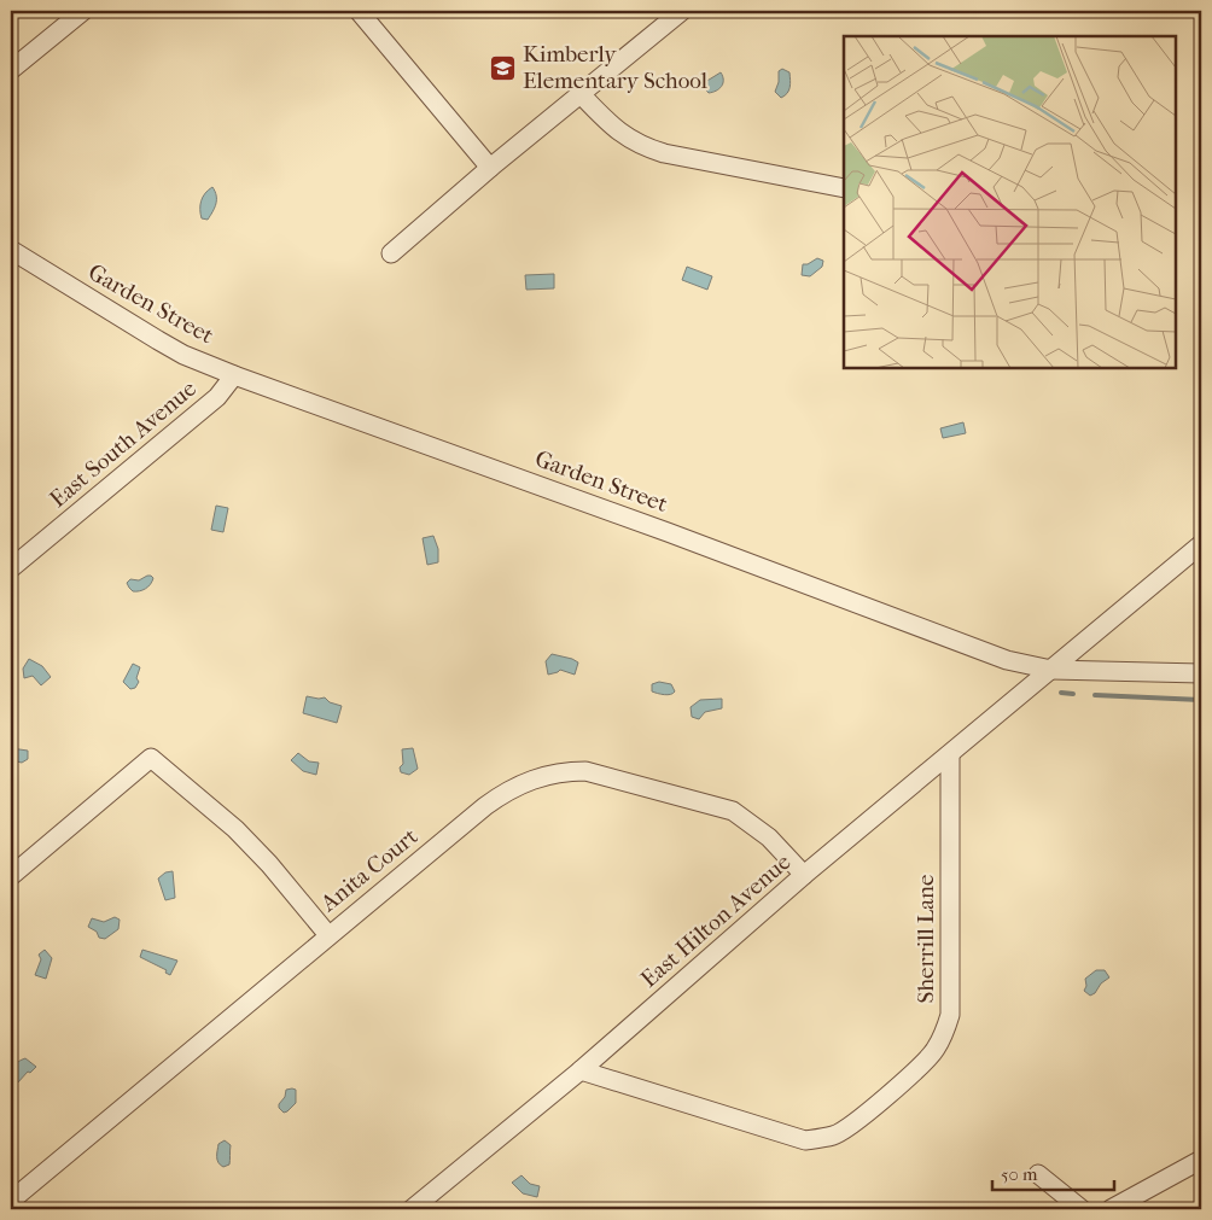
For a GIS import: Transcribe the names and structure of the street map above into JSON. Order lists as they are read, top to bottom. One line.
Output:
{"streets":{"street":["Garden Street","East South Avenue","Anita Court","East Hilton Avenue","Sherrill Lane"]},"crossings":[["Garden Street","East South Avenue"],["Garden Street","East Hilton Avenue"],["Anita Court","East Hilton Avenue"],["East Hilton Avenue","Sherrill Lane"]],"places":{"school or university":["Kimberly Elementary School"]},"scale_bar":"50 m"}
